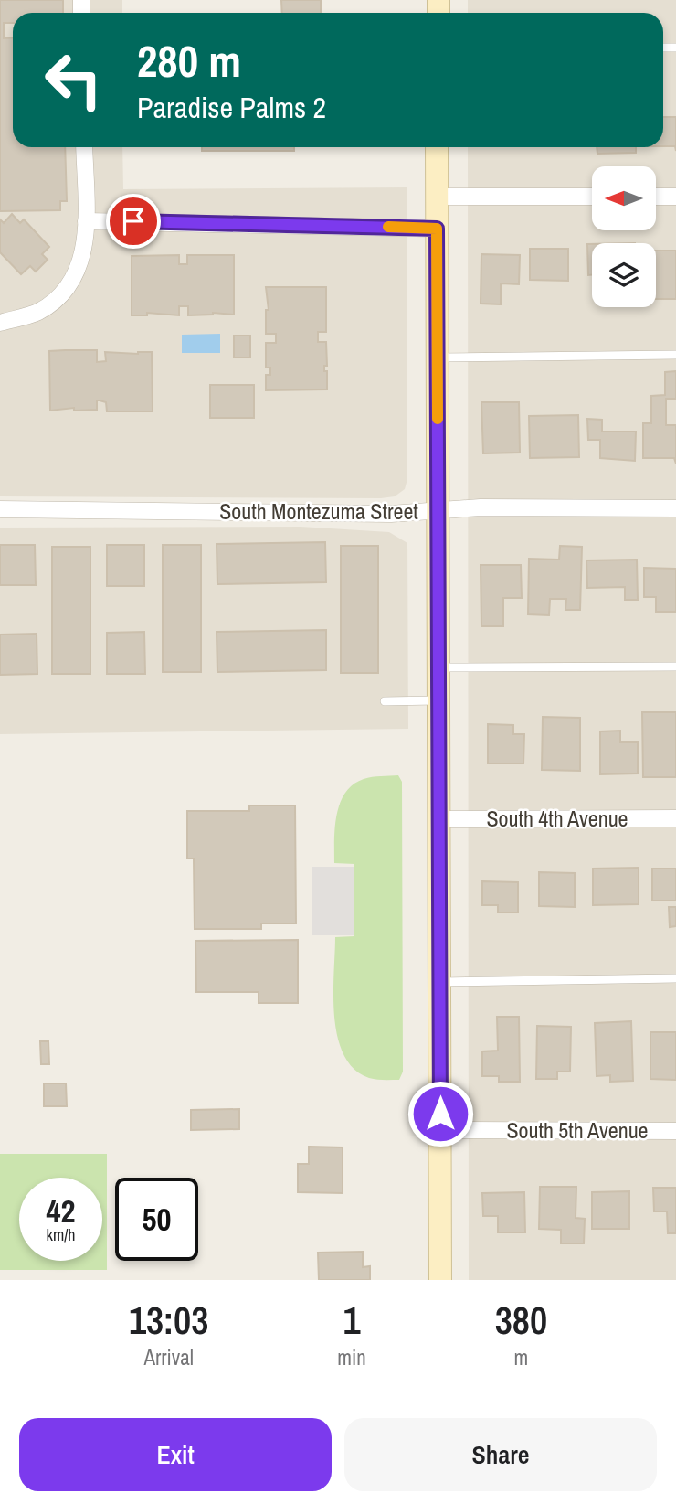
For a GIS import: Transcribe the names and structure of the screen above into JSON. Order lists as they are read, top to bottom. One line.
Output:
{"streets":{"street":["South Montezuma Street","South 4th Avenue","South 5th Avenue"]},"north":"left","page":{"turn":["280 m","Paradise Palms 2"],"speed":"42 km/h","limit":"50","eta":["13:03","Arrival","1","min","380","m"],"buttons":["Exit","Share"]}}
